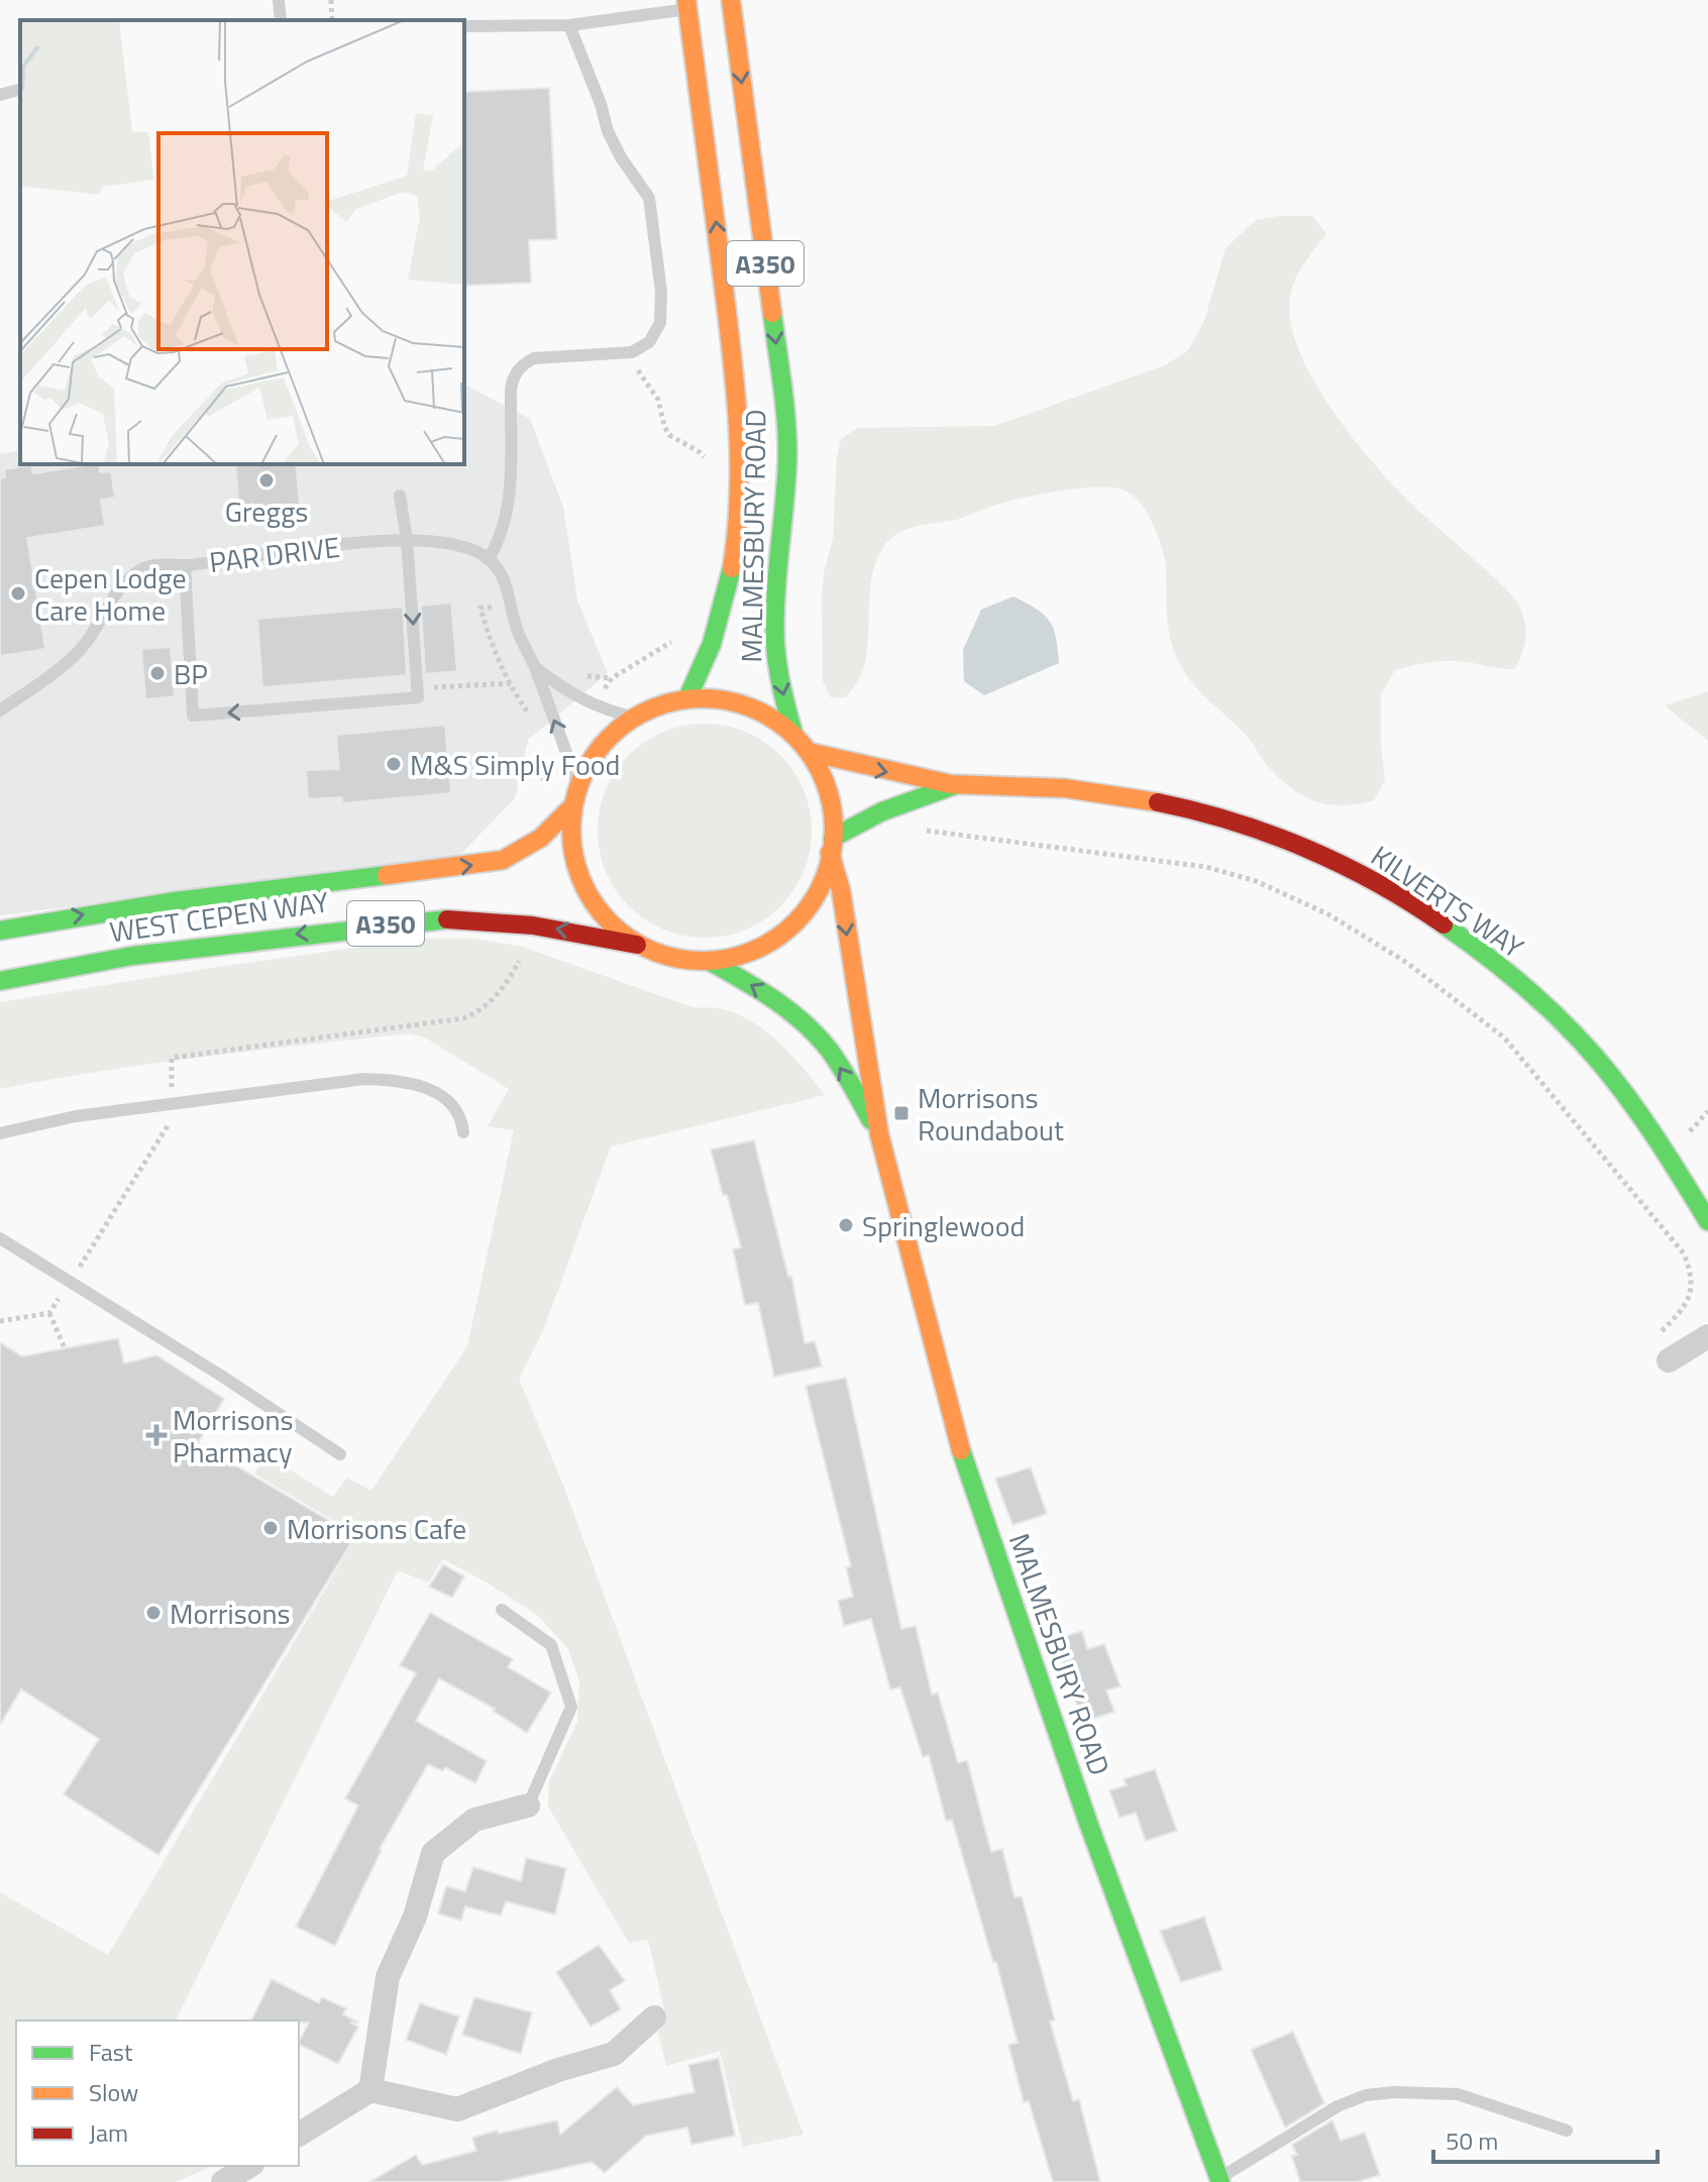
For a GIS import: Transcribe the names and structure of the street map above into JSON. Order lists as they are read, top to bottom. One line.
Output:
{"streets":{"main road":["A350","MALMESBURY ROAD","KILVERTS WAY","WEST CEPEN WAY"],"lane":["PAR DRIVE"]},"crossings":[["A350","MALMESBURY ROAD"],["A350","KILVERTS WAY"],["A350","WEST CEPEN WAY"],["MALMESBURY ROAD","KILVERTS WAY"],["MALMESBURY ROAD","WEST CEPEN WAY"],["KILVERTS WAY","WEST CEPEN WAY"]],"places":{"other":["Greggs","Cepen Lodge Care Home","BP","M&S Simply Food","Springlewood","Morrisons Cafe","Morrisons"],"transit":["Morrisons Roundabout"],"health":["Morrisons Pharmacy"]},"legend":["Fast","Slow","Jam"],"scale_bar":"50 m"}
